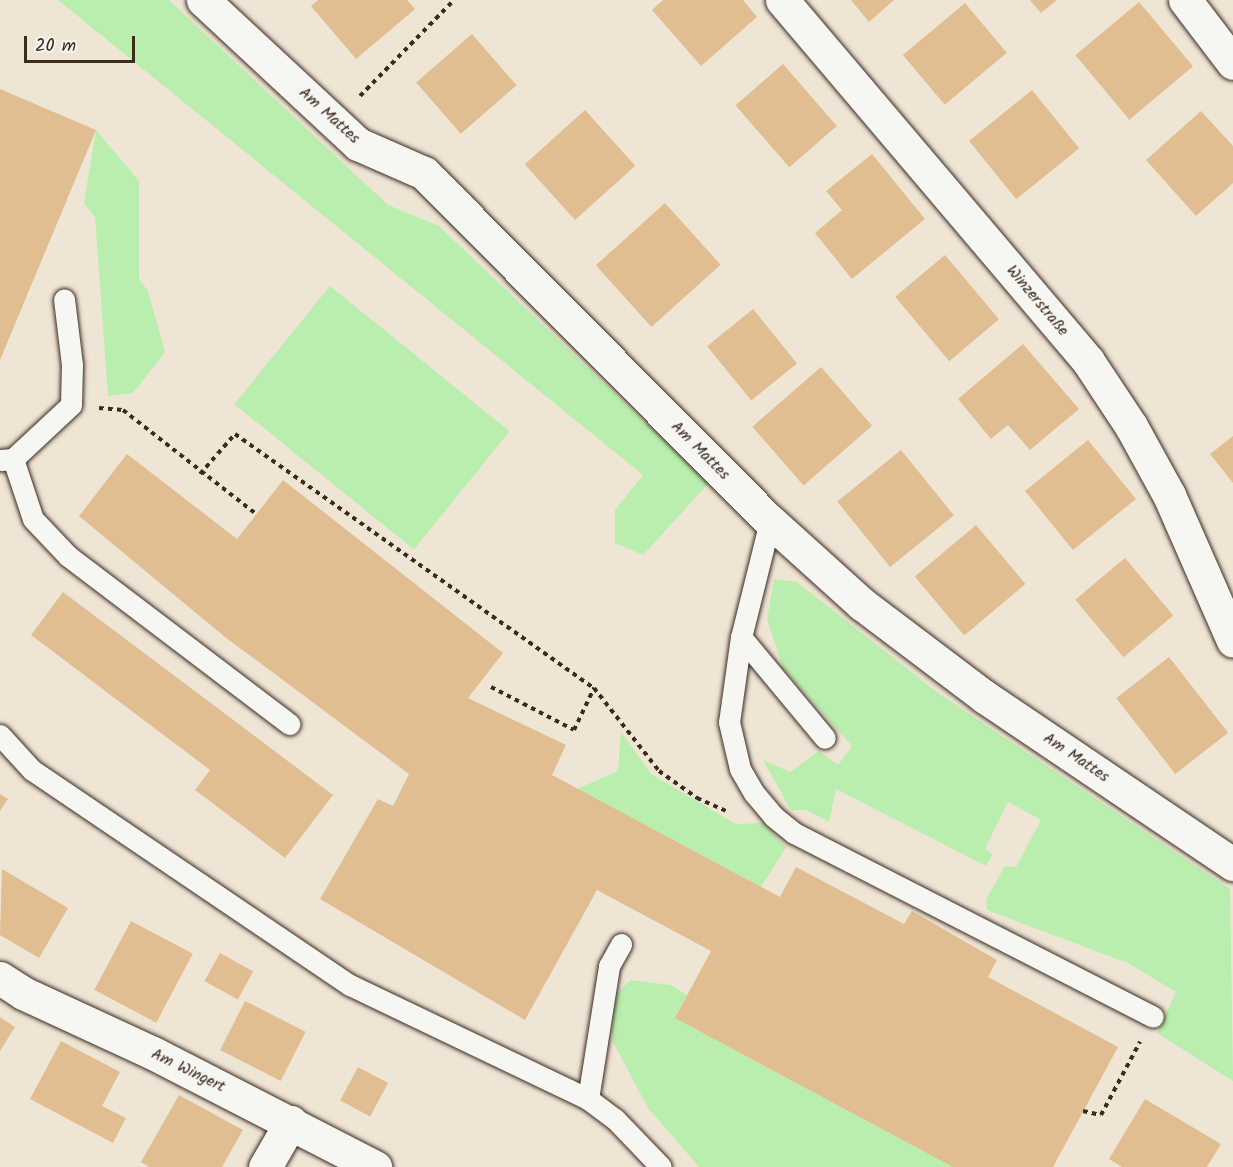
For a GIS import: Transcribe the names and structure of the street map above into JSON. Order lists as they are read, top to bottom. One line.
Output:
{"streets":{"street":["Am Mattes","Winzerstraße","Am Wingert"]},"scale_bar":"20 m"}
